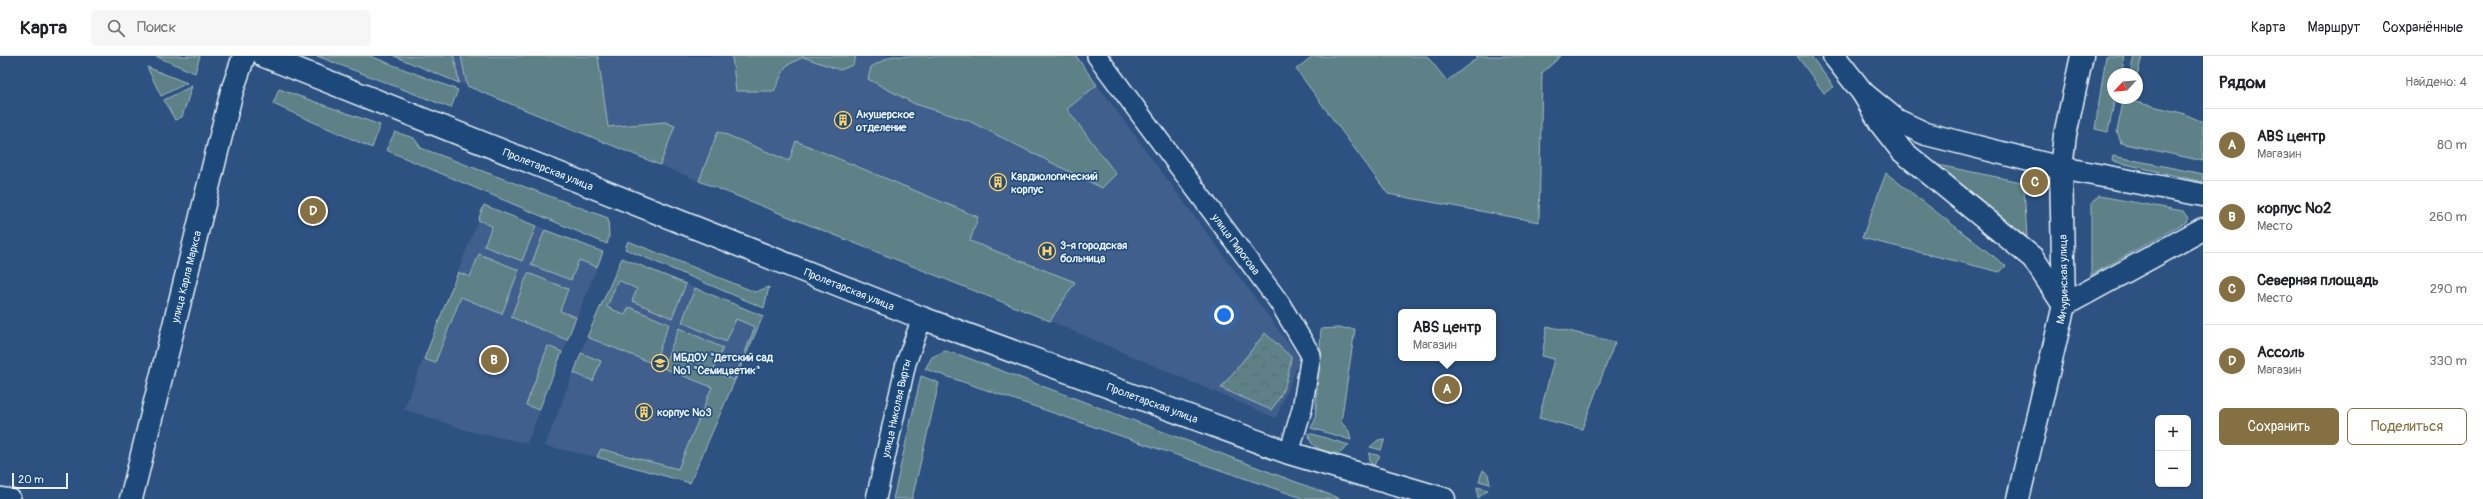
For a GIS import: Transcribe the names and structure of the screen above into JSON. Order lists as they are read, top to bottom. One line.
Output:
{"streets":{"main road":["Пролетарская улица","улица Карла Маркса","Мичуринская улица"],"street":["улица Пирогова","улица Николая Вирты"]},"crossings":[["Пролетарская улица","улица Пирогова"],["Пролетарская улица","улица Николая Вирты"]],"places":{"building":["Акушерское отделение","Кардиологический корпус","корпус №3"],"hospital":["3-я городская больница"],"school or university":["МБДОУ \"Детский сад №1 \"Семицветик\""]},"scale_bar":"20 m","north":"bottom left","page":{"header":"Карта","search":"Поиск","nav":["Карта","Маршрут","Сохранённые"],"heading":["Рядом","Найдено: 4"],"list":[{"mark":"A","name":"ABS центр","note":"Магазин","value":"80 m"},{"mark":"B","name":"корпус №2","note":"Место","value":"260 m"},{"mark":"C","name":"Северная площадь","note":"Место","value":"290 m"},{"mark":"D","name":"Ассоль","note":"Магазин","value":"330 m"}],"pins":["C","D","B","A"],"popup":["ABS центр","Магазин"],"buttons":["Сохранить","Поделиться"],"map_buttons":["+","−"],"scale":"20 m"}}
